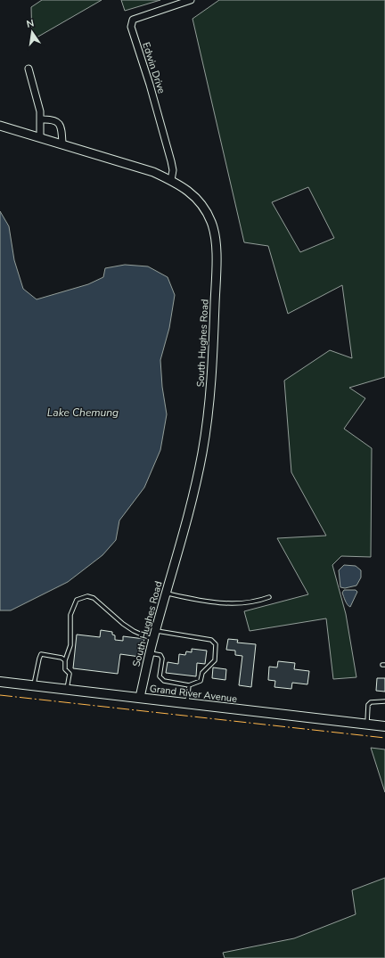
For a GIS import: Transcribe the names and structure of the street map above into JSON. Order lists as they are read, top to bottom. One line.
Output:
{"streets":{"main road":["Grand River Avenue"],"street":["Edwin Drive","South Hughes Road"]},"crossings":[["Edwin Drive","South Hughes Road"],["South Hughes Road","Grand River Avenue"]],"water":["Lake Chemung"],"north":"top"}
